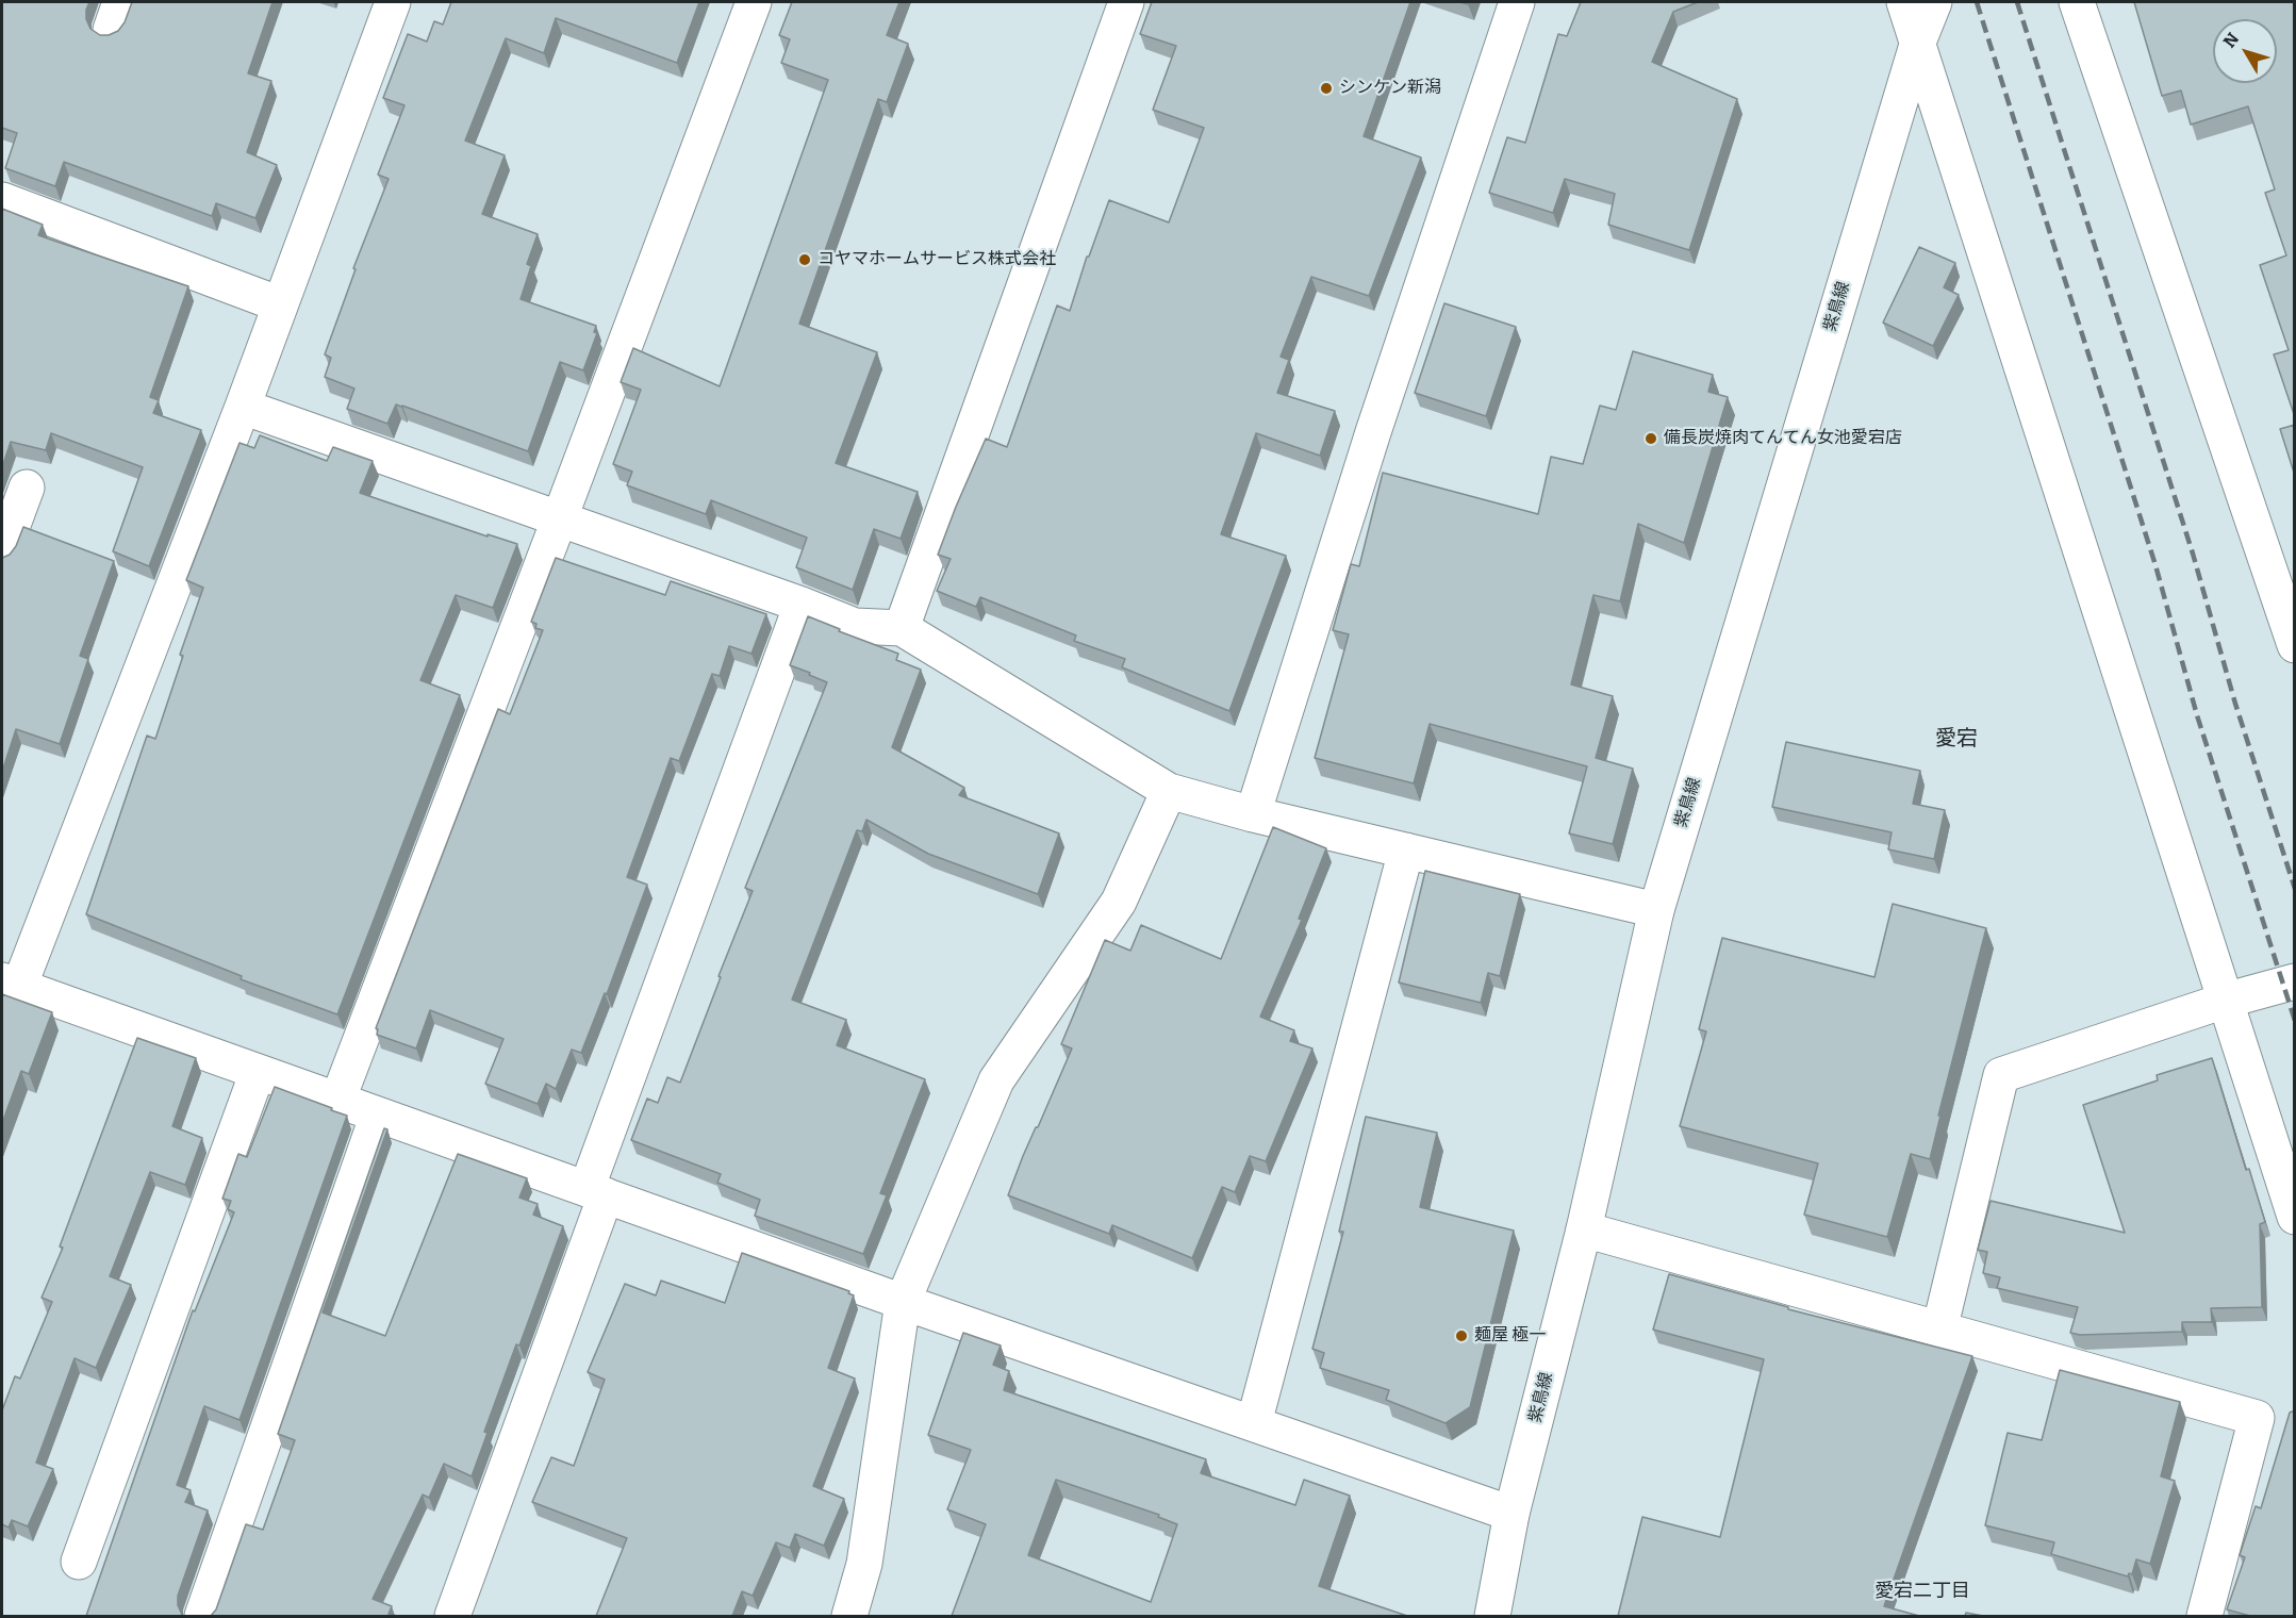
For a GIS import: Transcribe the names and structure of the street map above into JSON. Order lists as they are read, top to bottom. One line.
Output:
{"streets":{"street":["紫鳥線"]},"districts":["愛宕","愛宕二丁目"],"places":["シンケン新潟","コヤマホームサービス株式会社","備長炭焼肉てんてん女池愛宕店","麺屋 極一"],"north":"top left"}
